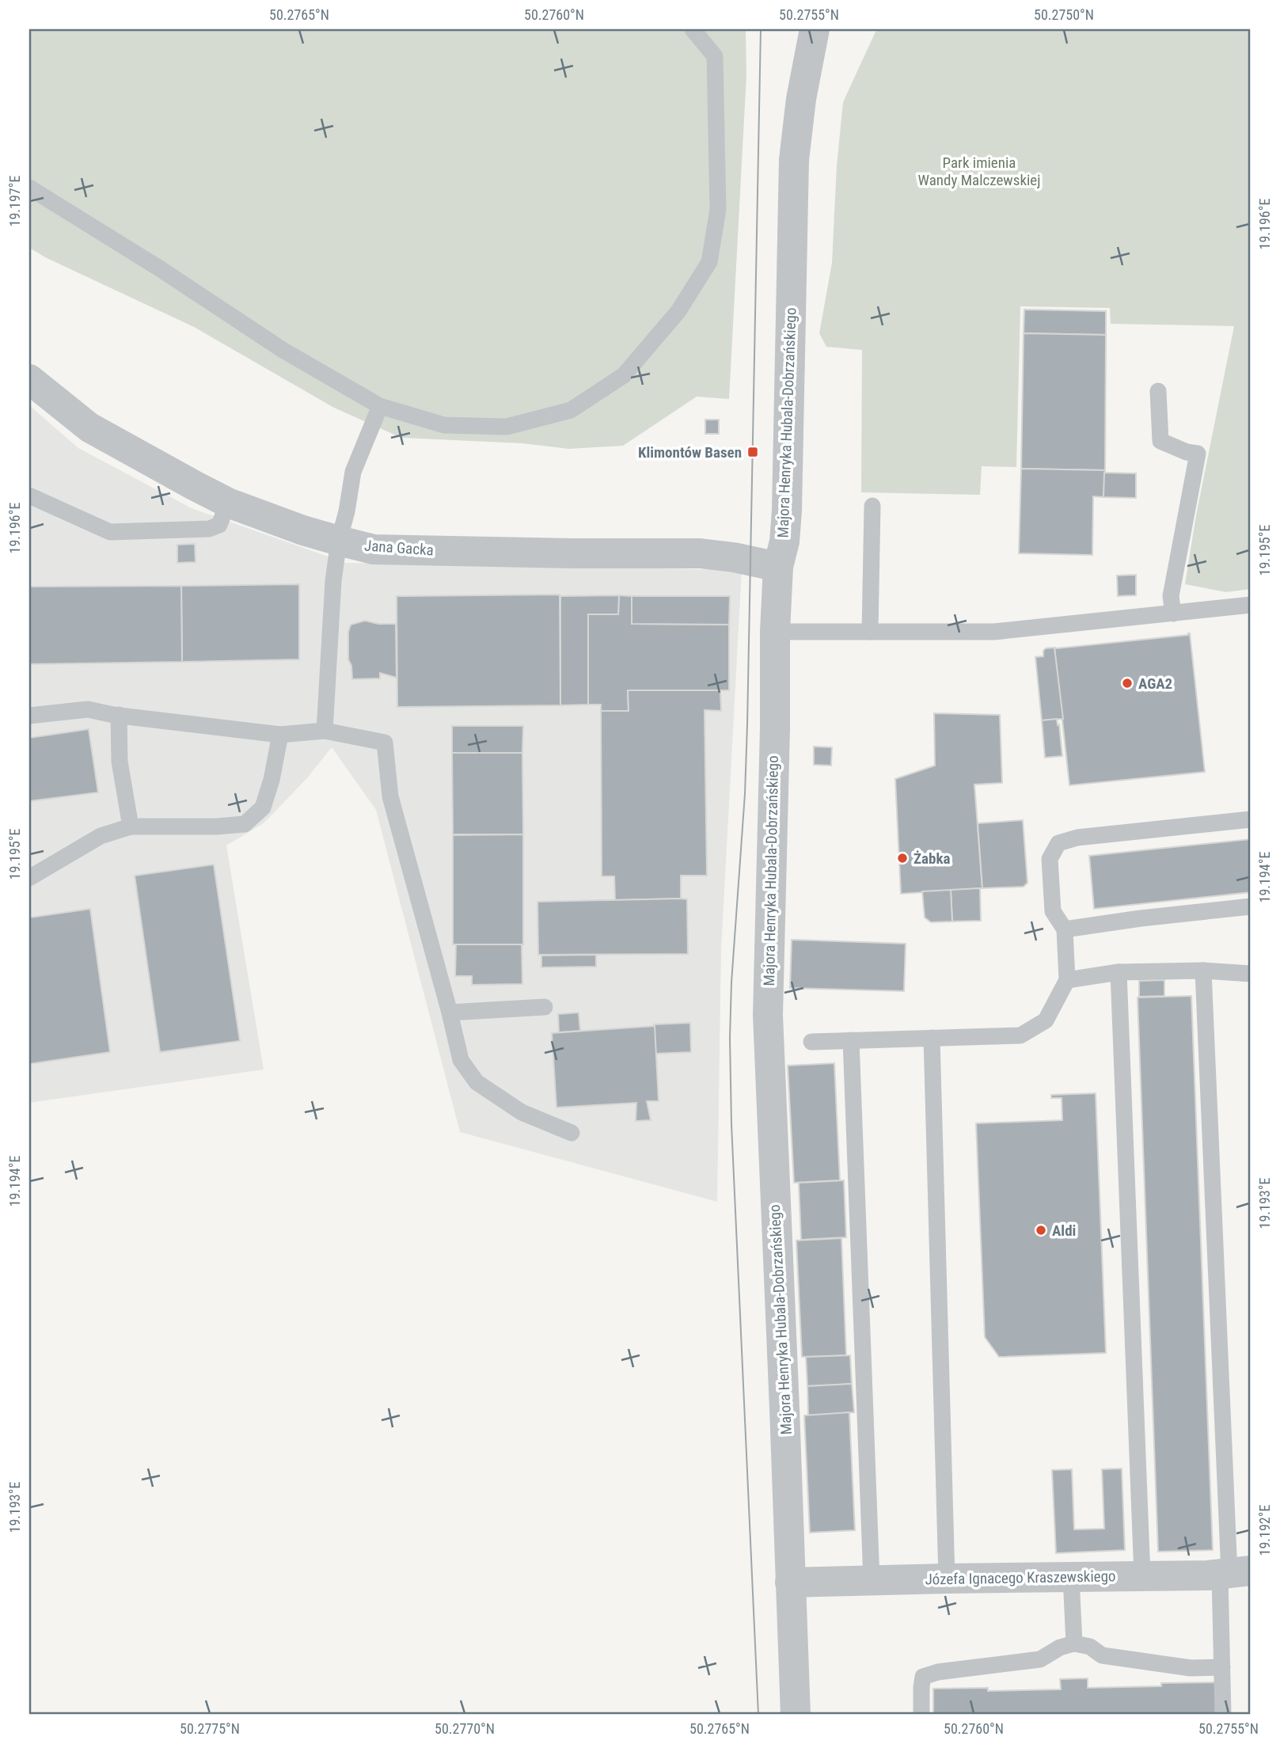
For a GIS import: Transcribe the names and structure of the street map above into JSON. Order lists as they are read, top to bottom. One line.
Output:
{"streets":{"street":["Majora Henryka Hubala-Dobrzańskiego","Jana Gacka","Józefa Ignacego Kraszewskiego"]},"crossings":[["Majora Henryka Hubala-Dobrzańskiego","Jana Gacka"],["Majora Henryka Hubala-Dobrzańskiego","Józefa Ignacego Kraszewskiego"]],"parks":["Park imienia Wandy Malczewskiej"],"places":{"transit":["Klimontów Basen"],"other":["AGA2","Żabka","Aldi"]},"coordinates":["50.2765°N","50.2760°N","50.2755°N","50.2750°N","19.197°E","19.196°E","19.195°E","19.194°E","19.193°E","19.192°E","50.2775°N","50.2770°N"]}
